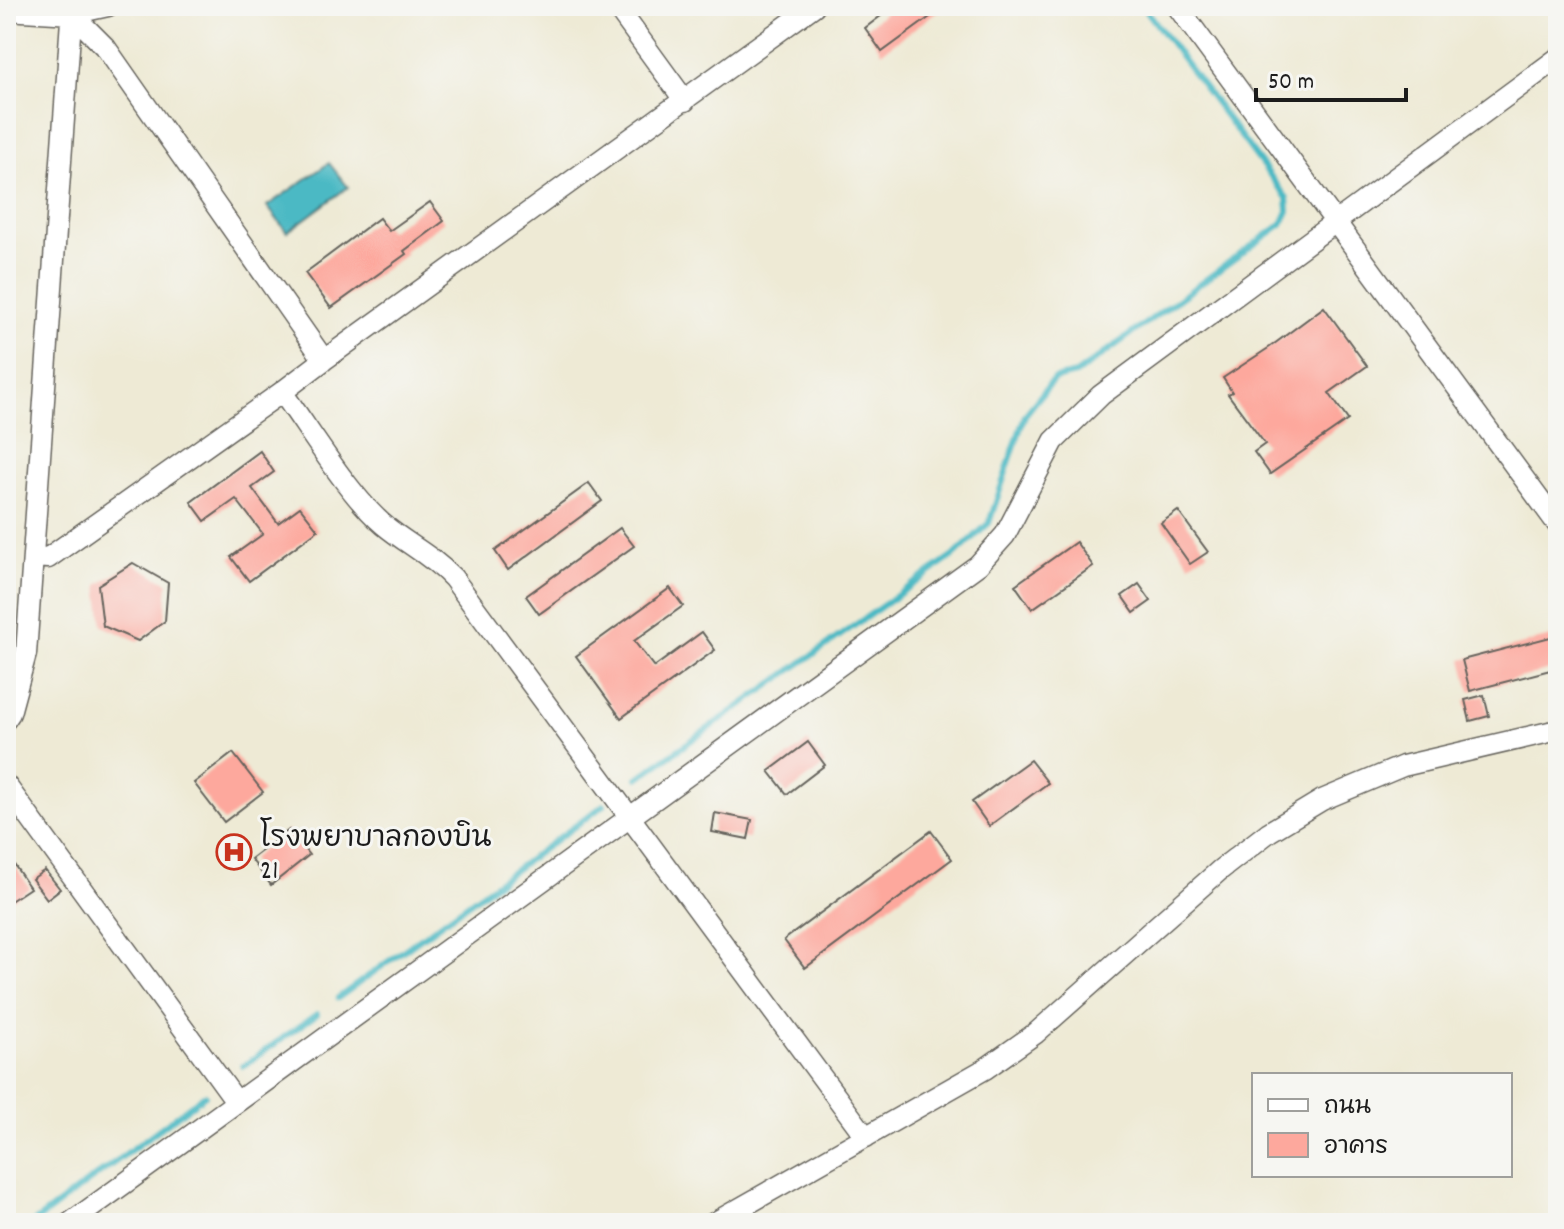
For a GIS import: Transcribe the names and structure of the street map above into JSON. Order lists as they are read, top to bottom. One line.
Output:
{"places":{"hospital":["โรงพยาบาลกองบิน 21"]},"legend":["ถนน","อาคาร"],"scale_bar":"50 m"}
